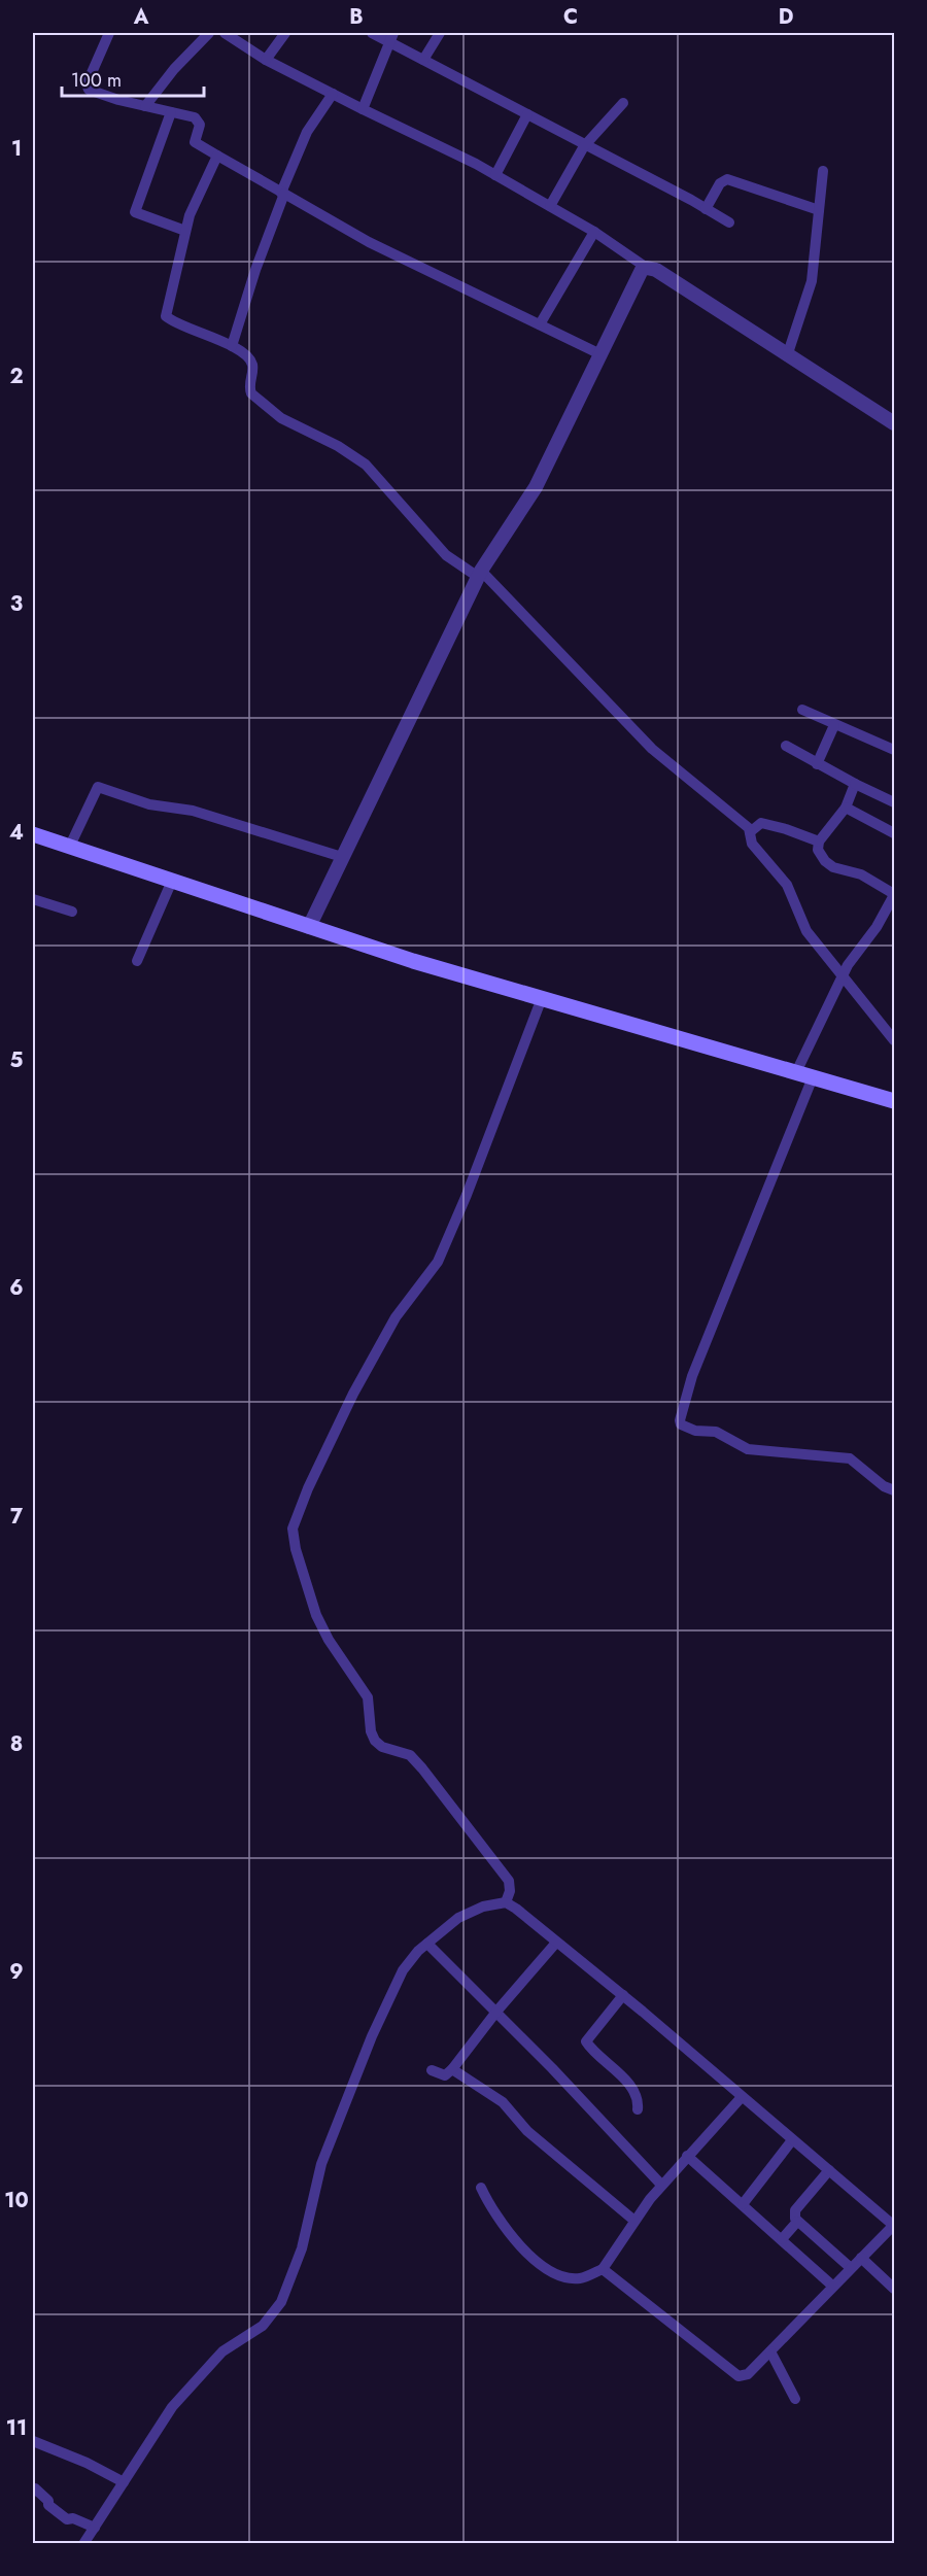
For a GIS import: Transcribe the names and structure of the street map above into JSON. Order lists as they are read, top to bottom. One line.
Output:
{"scale_bar":"100 m","grid":{"columns":["A","B","C","D"],"rows":["1","2","3","4","5","6","7","8","9","10","11"]}}
